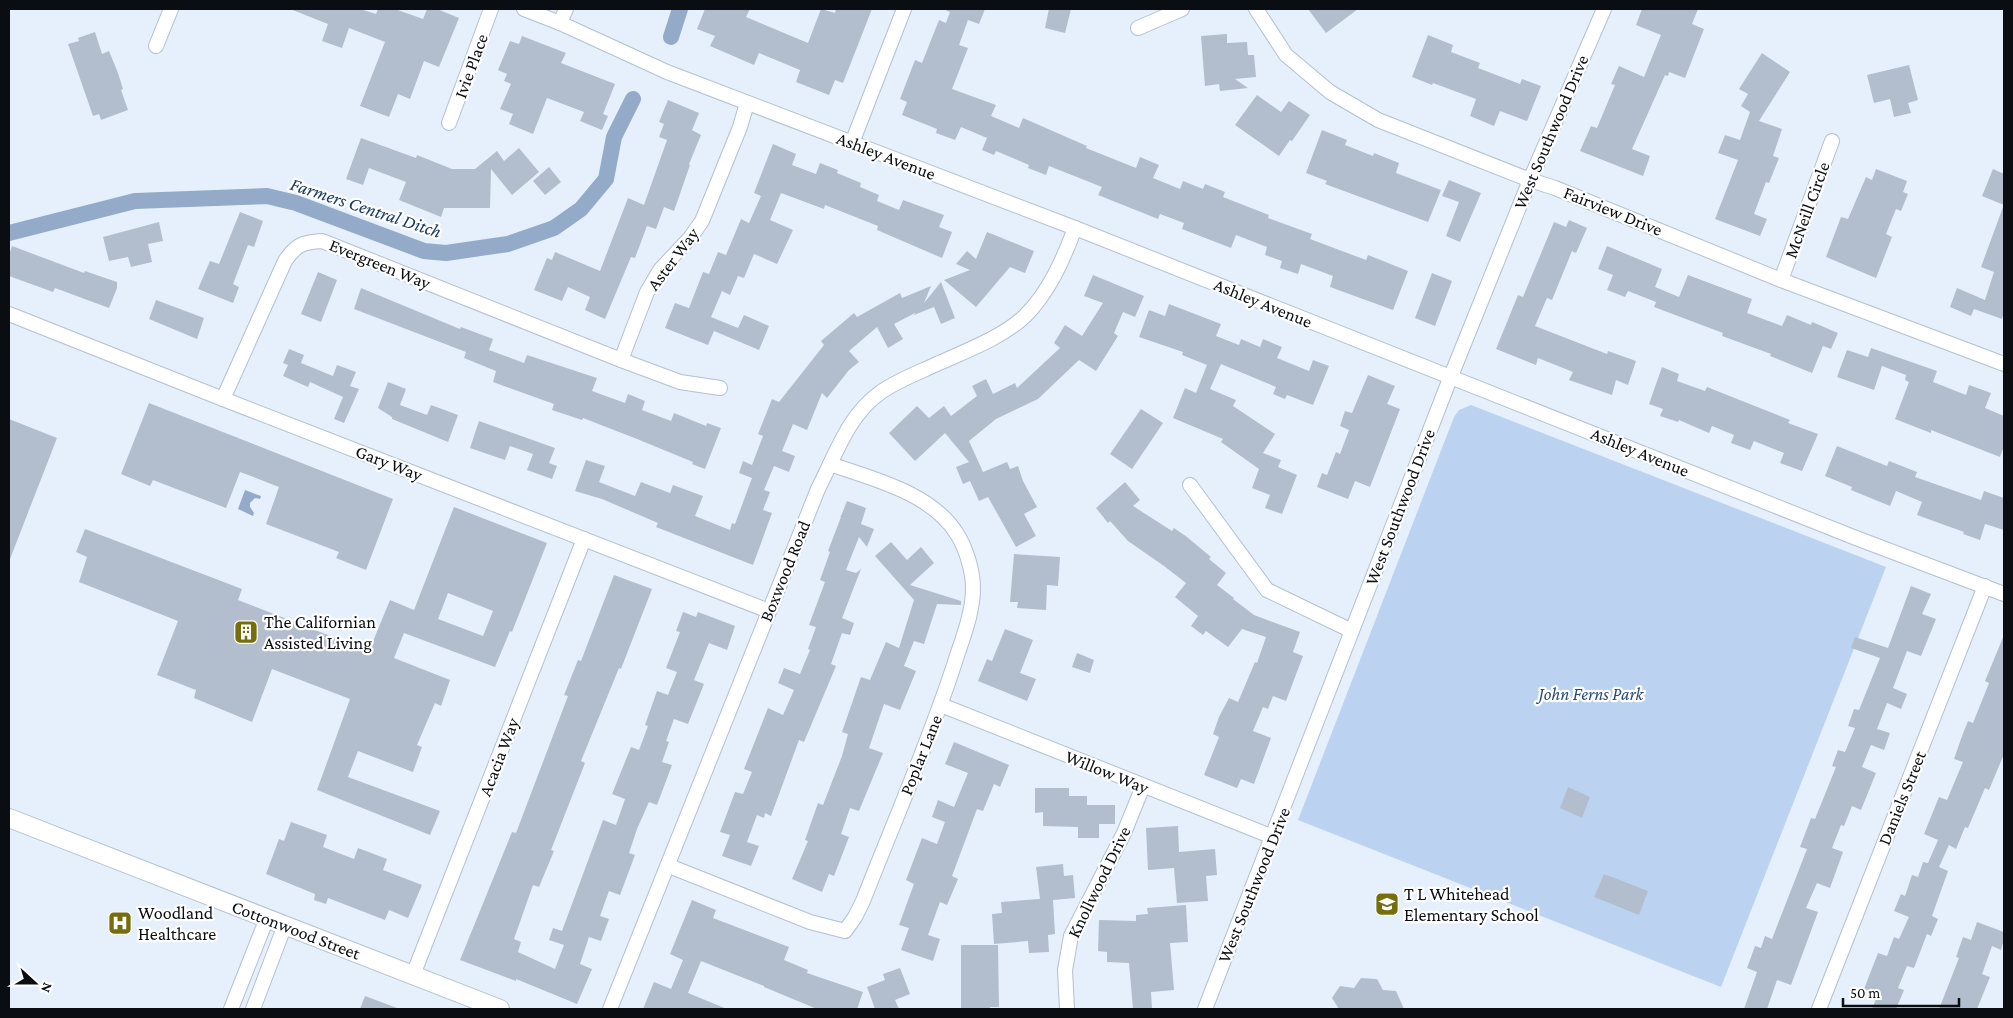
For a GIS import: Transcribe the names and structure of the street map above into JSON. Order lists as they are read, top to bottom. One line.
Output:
{"streets":{"street":["Ivie Place","West Southwood Drive","Ashley Avenue","McNeill Circle","Fairview Drive","Aster Way","Evergreen Way","Gary Way","Boxwood Road","Poplar Lane","Acacia Way","Willow Way","Daniels Street","Knollwood Drive","Cottonwood Street"]},"crossings":[["West Southwood Drive","Ashley Avenue"],["West Southwood Drive","Fairview Drive"],["West Southwood Drive","Willow Way"],["Ashley Avenue","Aster Way"],["Ashley Avenue","Boxwood Road"],["Ashley Avenue","Daniels Street"],["McNeill Circle","Fairview Drive"],["Aster Way","Evergreen Way"],["Evergreen Way","Gary Way"],["Gary Way","Boxwood Road"],["Gary Way","Acacia Way"],["Boxwood Road","Poplar Lane"],["Poplar Lane","Willow Way"],["Acacia Way","Cottonwood Street"],["Willow Way","Knollwood Drive"]],"water":["Farmers Central Ditch"],"parks":["John Ferns Park"],"places":{"building":["The Californian Assisted Living"],"school or university":["T L Whitehead Elementary School"],"hospital":["Woodland Healthcare"]},"scale_bar":"50 m","north":"right"}
